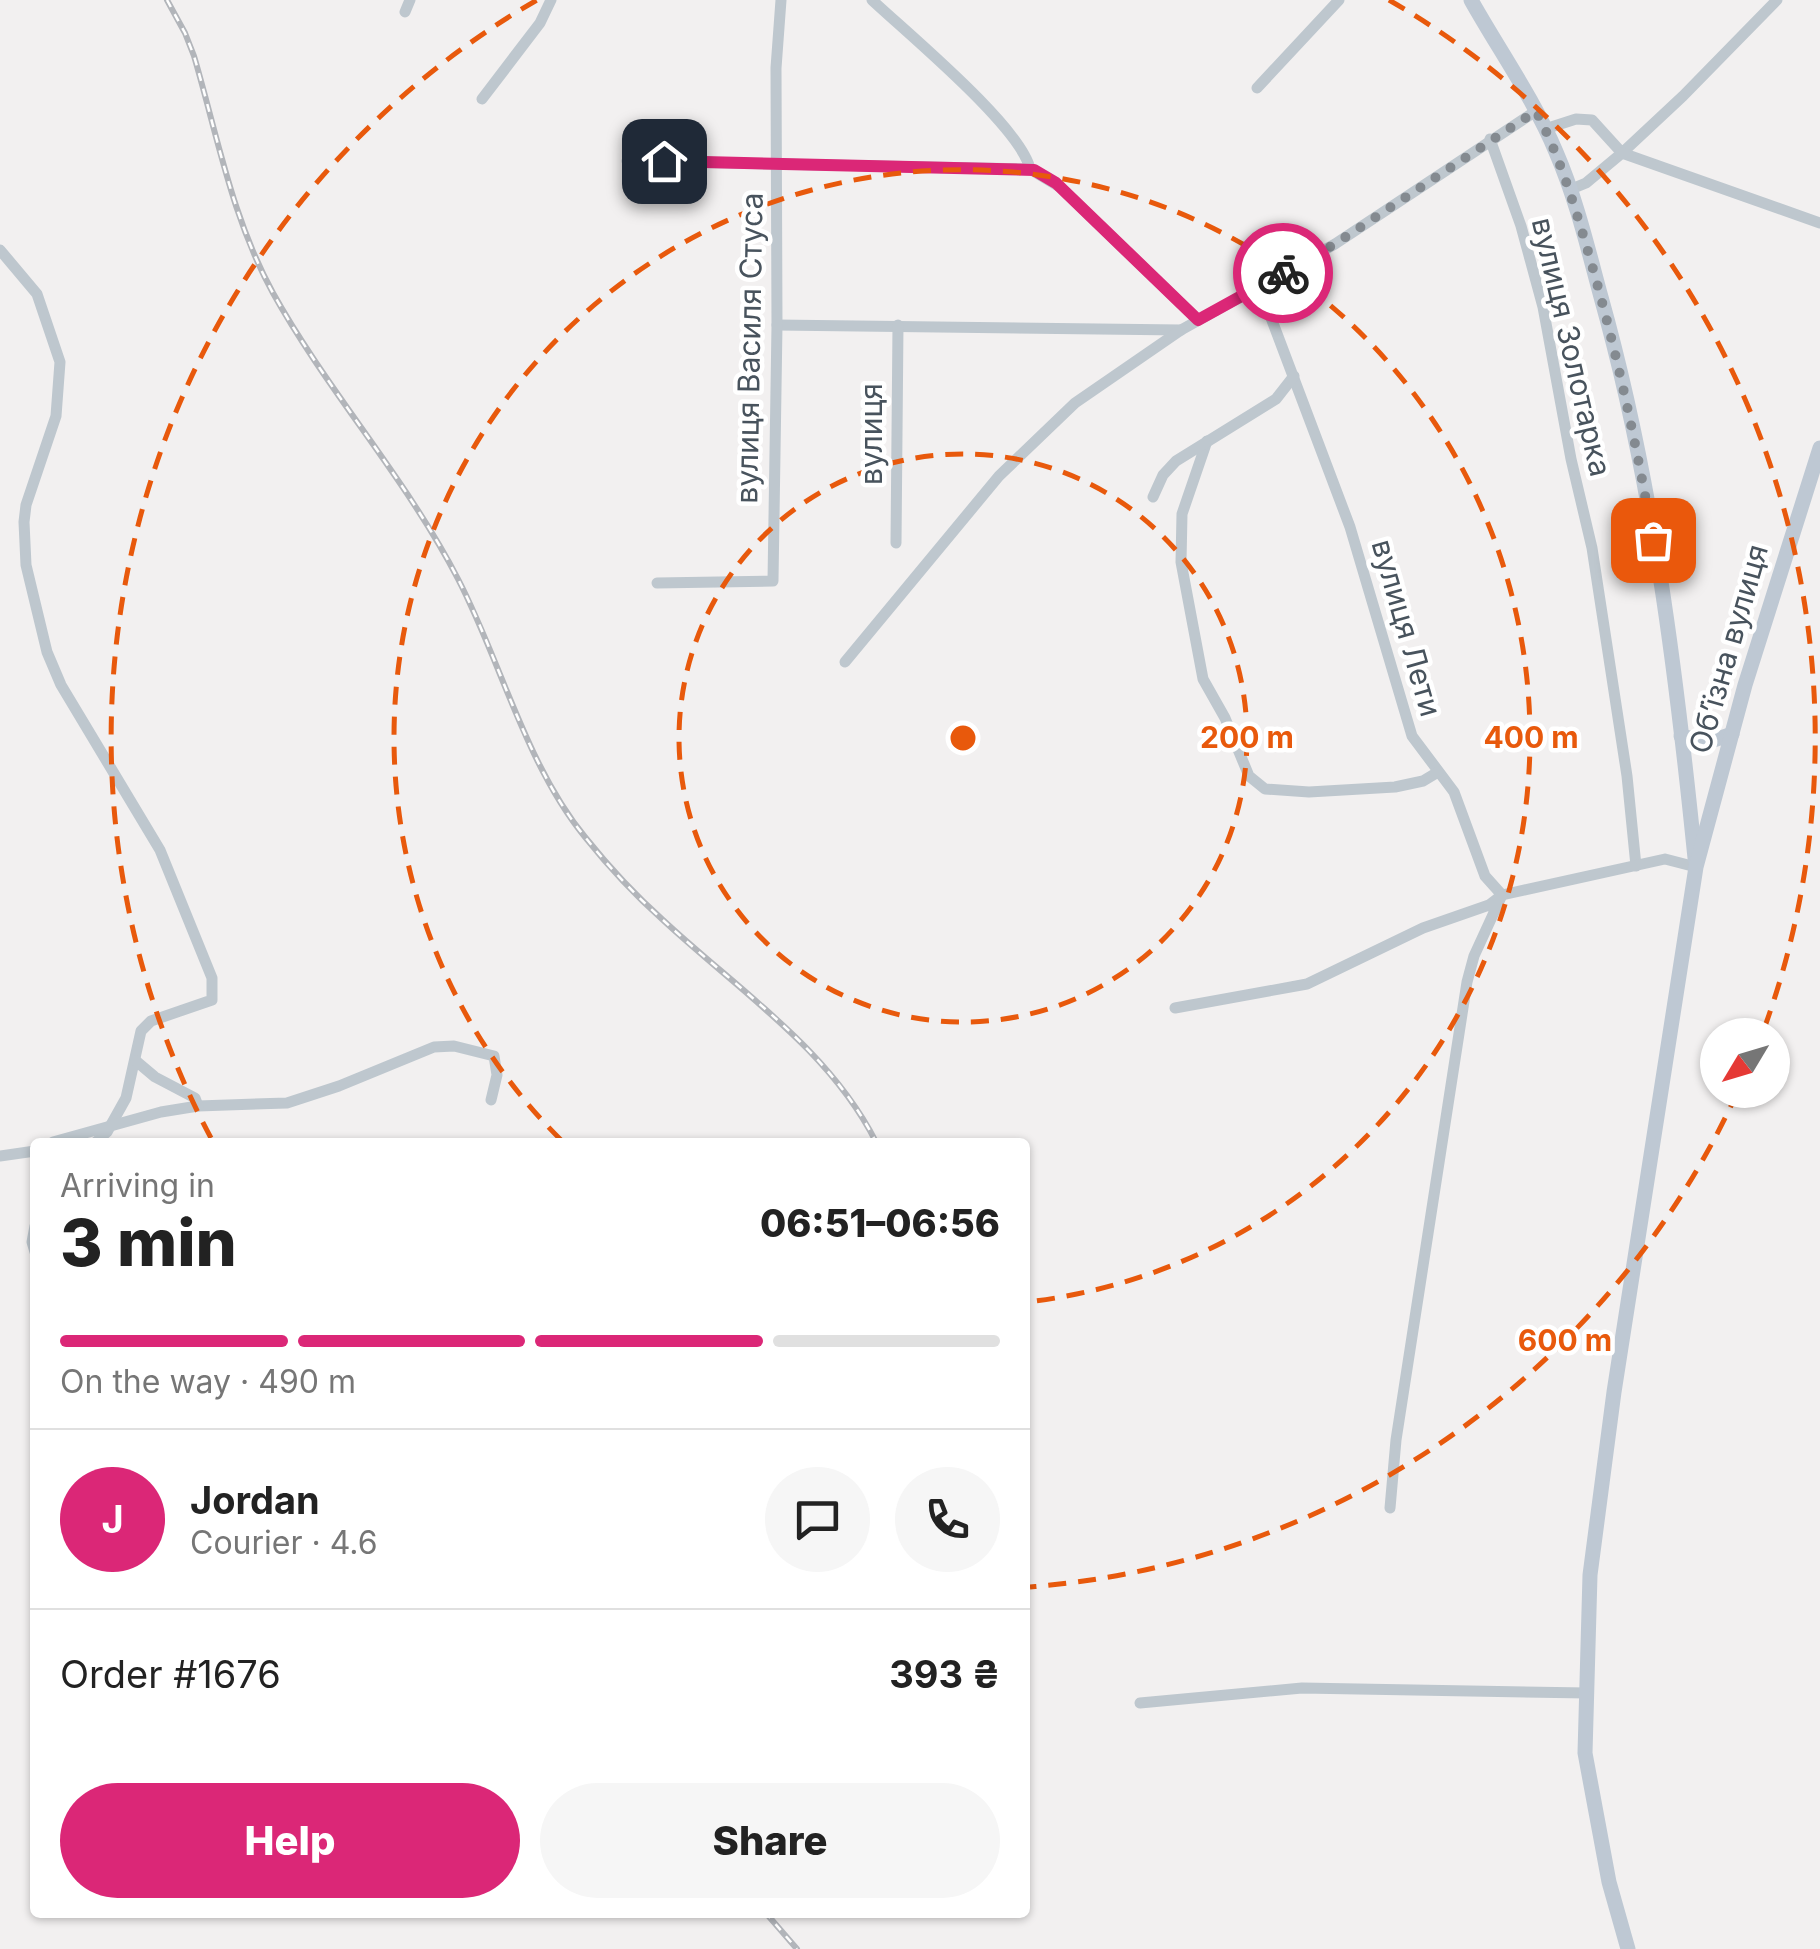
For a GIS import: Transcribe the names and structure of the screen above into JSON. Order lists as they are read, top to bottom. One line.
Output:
{"streets":{"main road":["Обʼїзна вулиця"],"street":["вулиця Золотарка","вулиця Василя Стуса","вулиця","вулиця Лети"]},"north":"bottom left","page":{"heading":["3 min","Arriving in","06:51–06:56"],"panel":["Jordan","Courier · 4.6","Order #1676","393 ₴"],"bar":"On the way · 490 m","round":"J","buttons":["Help","Share"]},"rings":["200 m","400 m","600 m"]}
